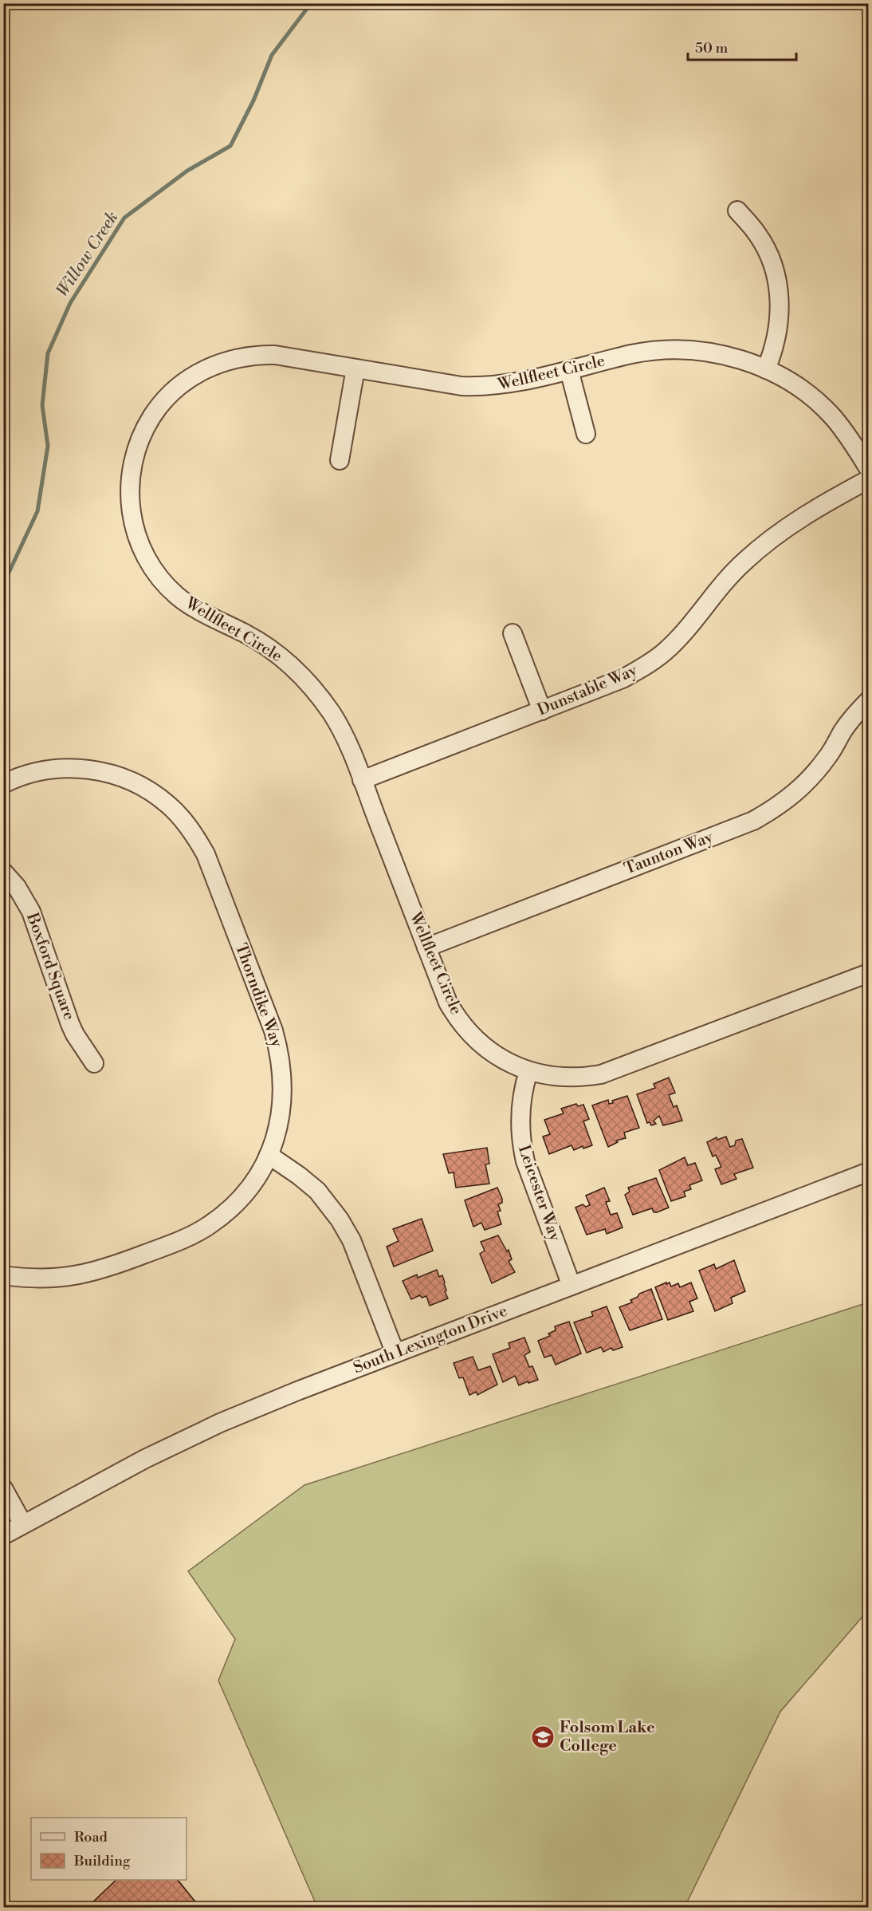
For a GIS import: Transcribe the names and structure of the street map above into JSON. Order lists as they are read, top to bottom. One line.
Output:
{"streets":{"street":["Wellfleet Circle","Dunstable Way","Taunton Way","Boxford Square","Thorndike Way","Leicester Way","South Lexington Drive"]},"crossings":[["Wellfleet Circle","Dunstable Way"],["Wellfleet Circle","Taunton Way"],["Wellfleet Circle","Leicester Way"],["Leicester Way","South Lexington Drive"]],"water":["Willow Creek"],"places":{"school or university":["Folsom Lake College"]},"legend":["Road","Building"],"scale_bar":"50 m"}
